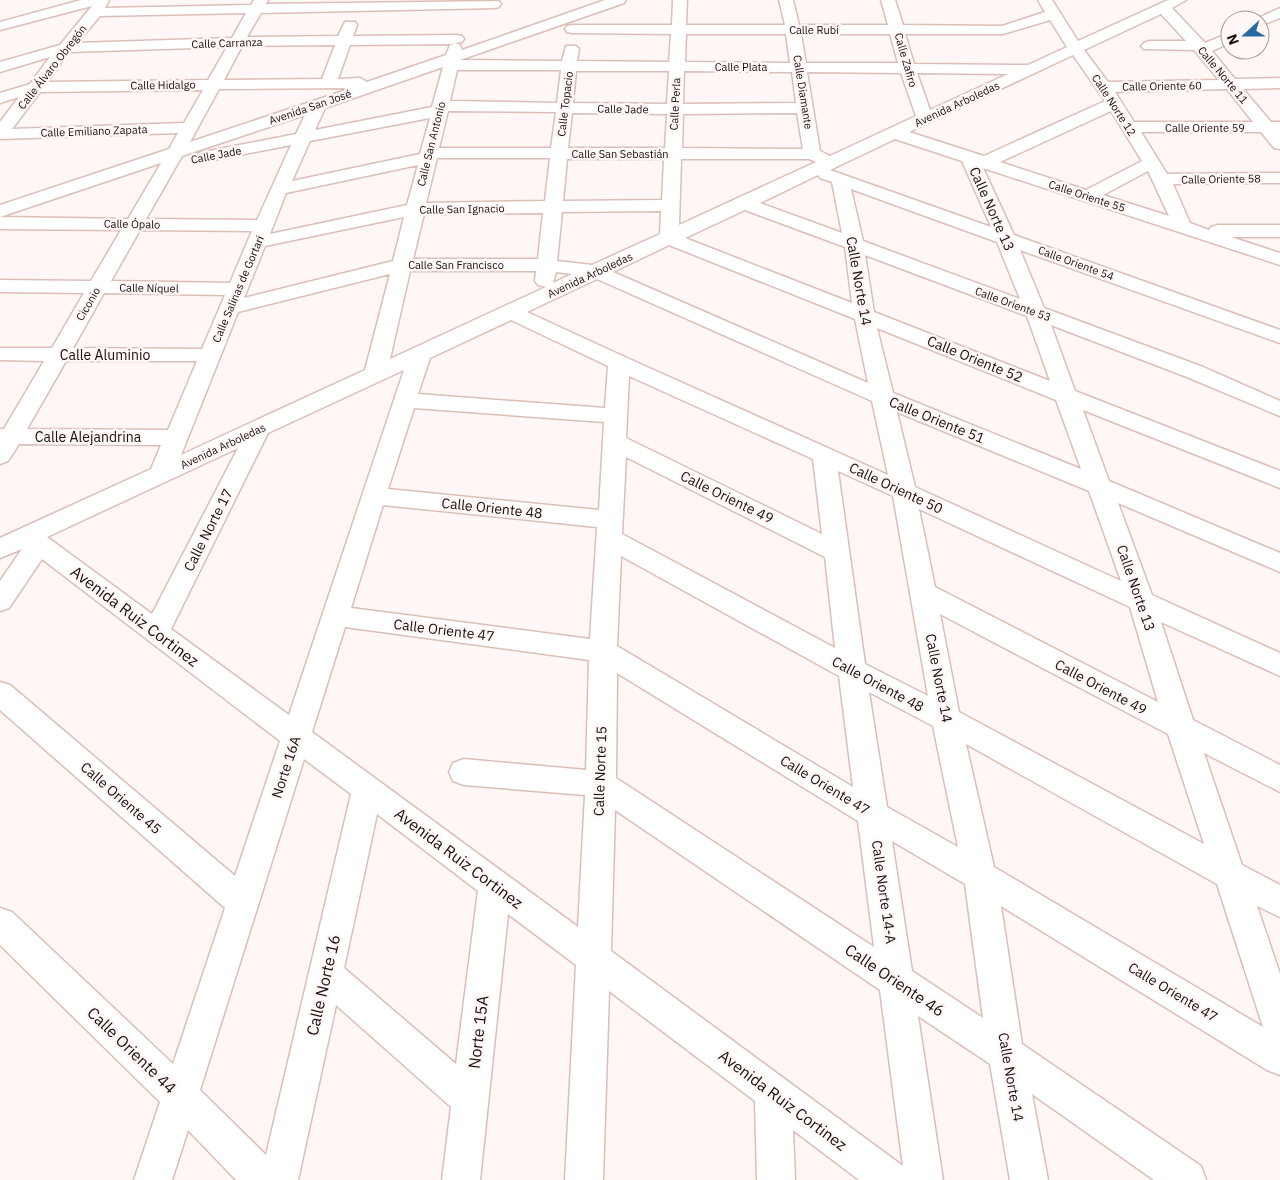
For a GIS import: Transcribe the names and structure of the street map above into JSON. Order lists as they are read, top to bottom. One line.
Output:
{"streets":{"street":["Calle Rubí","Calle Carranza","Calle Zafiro","Calle Álvaro Obregón","Calle Plata","Calle Norte 11","Calle Hidalgo","Calle Oriente 60","Calle Diamante","Calle Topacio","Calle Perla","Avenida Arboledas","Calle Norte 12","Avenida San José","Calle Jade","Calle Oriente 59","Calle Emiliano Zapata","Calle San Antonio","Calle San Sebastián","Calle Oriente 58","Calle Oriente 55","Calle San Ignacio","Calle Norte 13","Calle Ópalo","Calle Oriente 54","Calle San Francisco","Calle Norte 14","Calle Níquel","Calle Salinas de Gortari","Ciconio","Calle Oriente 53","Calle Aluminio","Calle Oriente 52","Calle Oriente 51","Calle Alejandrina","Calle Oriente 50","Calle Oriente 49","Calle Oriente 48","Calle Norte 17","Avenida Ruiz Cortinez","Calle Oriente 47","Norte 16A","Calle Norte 15","Calle Oriente 45","Calle Norte 14-A","Calle Oriente 46","Calle Norte 16","Norte 15A","Calle Oriente 44"]},"crossings":[["Calle Rubí","Calle Zafiro"],["Calle Rubí","Calle Diamante"],["Calle Rubí","Calle Topacio"],["Calle Rubí","Calle Perla"],["Calle Rubí","Calle Norte 12"],["Calle Rubí","Avenida San José"],["Calle Carranza","Calle Álvaro Obregón"],["Calle Carranza","Calle San Antonio"],["Calle Carranza","Ciconio"],["Calle Zafiro","Calle Plata"],["Calle Zafiro","Avenida Arboledas"],["Calle Álvaro Obregón","Calle Hidalgo"],["Calle Álvaro Obregón","Calle Emiliano Zapata"],["Calle Plata","Calle Diamante"],["Calle Plata","Calle Topacio"],["Calle Plata","Calle Perla"],["Calle Plata","Avenida Arboledas"],["Calle Plata","Avenida San José"],["Calle Plata","Calle San Antonio"],["Calle Norte 11","Calle Oriente 60"],["Calle Norte 11","Avenida Arboledas"],["Calle Norte 11","Calle Oriente 59"],["Calle Hidalgo","Avenida San José"],["Calle Hidalgo","Ciconio"],["Calle Oriente 60","Calle Norte 12"],["Calle Diamante","Avenida Arboledas"],["Calle Diamante","Calle Jade"],["Calle Diamante","Calle San Sebastián"],["Calle Diamante","Calle Oriente 54"],["Calle Diamante","Calle Norte 14"],["Calle Topacio","Avenida Arboledas"],["Calle Topacio","Avenida San José"],["Calle Topacio","Calle Jade"],["Calle Topacio","Calle San Sebastián"],["Calle Topacio","Calle San Ignacio"],["Calle Topacio","Calle San Francisco"],["Calle Perla","Avenida Arboledas"],["Calle Perla","Calle Jade"],["Calle Perla","Calle San Sebastián"],["Calle Perla","Calle San Ignacio"],["Calle Perla","Calle Oriente 52"],["Avenida Arboledas","Calle Norte 12"],["Avenida Arboledas","Calle San Antonio"],["Avenida Arboledas","Calle San Sebastián"],["Avenida Arboledas","Calle Oriente 55"],["Avenida Arboledas","Calle Oriente 54"],["Avenida Arboledas","Calle San Francisco"],["Avenida Arboledas","Calle Norte 14"],["Avenida Arboledas","Calle Salinas de Gortari"],["Avenida Arboledas","Calle Oriente 53"],["Avenida Arboledas","Calle Oriente 52"],["Avenida Arboledas","Calle Oriente 51"],["Avenida Arboledas","Calle Oriente 50"],["Avenida Arboledas","Calle Norte 17"],["Avenida Arboledas","Avenida Ruiz Cortinez"],["Avenida Arboledas","Norte 16A"],["Calle Norte 12","Calle Oriente 59"],["Calle Norte 12","Calle Oriente 58"],["Calle Norte 12","Calle Oriente 55"],["Calle Norte 12","Calle Norte 13"],["Avenida San José","Calle Jade"],["Avenida San José","Calle San Antonio"],["Avenida San José","Calle Salinas de Gortari"],["Avenida San José","Ciconio"],["Calle Jade","Calle San Antonio"],["Calle Jade","Calle Salinas de Gortari"],["Calle Jade","Ciconio"],["Calle Emiliano Zapata","Ciconio"],["Calle San Antonio","Calle San Sebastián"],["Calle San Antonio","Calle San Ignacio"],["Calle San Antonio","Calle San Francisco"],["Calle San Sebastián","Calle Oriente 54"],["Calle San Sebastián","Calle Norte 14"],["Calle San Sebastián","Calle Salinas de Gortari"],["Calle Oriente 55","Calle Norte 13"],["Calle San Ignacio","Calle Ópalo"],["Calle San Ignacio","Calle Salinas de Gortari"],["Calle Norte 13","Calle Oriente 54"],["Calle Norte 13","Calle Oriente 53"],["Calle Norte 13","Calle Oriente 52"],["Calle Norte 13","Calle Oriente 51"],["Calle Norte 13","Calle Oriente 50"],["Calle Norte 13","Calle Oriente 49"],["Calle Norte 13","Calle Oriente 48"],["Calle Ópalo","Calle Salinas de Gortari"],["Calle Ópalo","Ciconio"],["Calle Oriente 54","Calle Norte 14"],["Calle San Francisco","Calle Salinas de Gortari"],["Calle San Francisco","Calle Oriente 51"],["Calle Norte 14","Calle Oriente 53"],["Calle Norte 14","Calle Oriente 52"],["Calle Norte 14","Calle Oriente 51"],["Calle Norte 14","Calle Oriente 50"],["Calle Norte 14","Calle Oriente 49"],["Calle Norte 14","Calle Oriente 48"],["Calle Norte 14","Calle Oriente 47"],["Calle Norte 14","Calle Oriente 46"],["Calle Níquel","Calle Salinas de Gortari"],["Calle Níquel","Ciconio"],["Calle Salinas de Gortari","Calle Aluminio"],["Calle Salinas de Gortari","Calle Alejandrina"],["Ciconio","Calle Aluminio"],["Ciconio","Calle Alejandrina"],["Calle Oriente 50","Calle Norte 15"],["Calle Oriente 50","Calle Norte 14-A"],["Calle Oriente 49","Norte 16A"],["Calle Oriente 49","Calle Norte 15"],["Calle Oriente 49","Calle Norte 14-A"],["Calle Oriente 48","Norte 16A"],["Calle Oriente 48","Calle Norte 15"],["Calle Oriente 48","Calle Norte 14-A"],["Calle Norte 17","Avenida Ruiz Cortinez"],["Avenida Ruiz Cortinez","Norte 16A"],["Avenida Ruiz Cortinez","Calle Norte 15"],["Avenida Ruiz Cortinez","Calle Norte 16"],["Avenida Ruiz Cortinez","Norte 15A"],["Calle Oriente 47","Norte 16A"],["Calle Oriente 47","Calle Norte 15"],["Calle Oriente 47","Calle Norte 14-A"],["Norte 16A","Calle Oriente 45"],["Norte 16A","Calle Oriente 44"],["Calle Norte 15","Calle Oriente 46"],["Calle Norte 14-A","Calle Oriente 46"]],"north":"left"}
